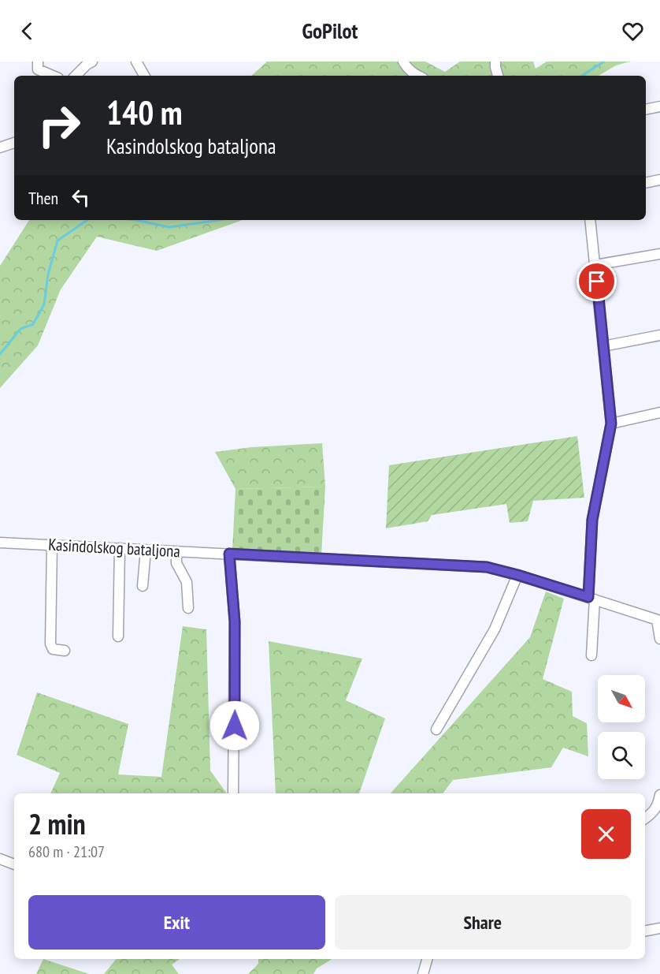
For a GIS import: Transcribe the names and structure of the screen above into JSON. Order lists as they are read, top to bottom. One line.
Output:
{"streets":{"street":["Kasindolskog bataljona"]},"north":"bottom right","page":{"header":"GoPilot","turn":["140 m","Kasindolskog bataljona"],"then":"Then","heading":["2 min","680 m · 21:07"],"buttons":["Exit","Share"]}}
